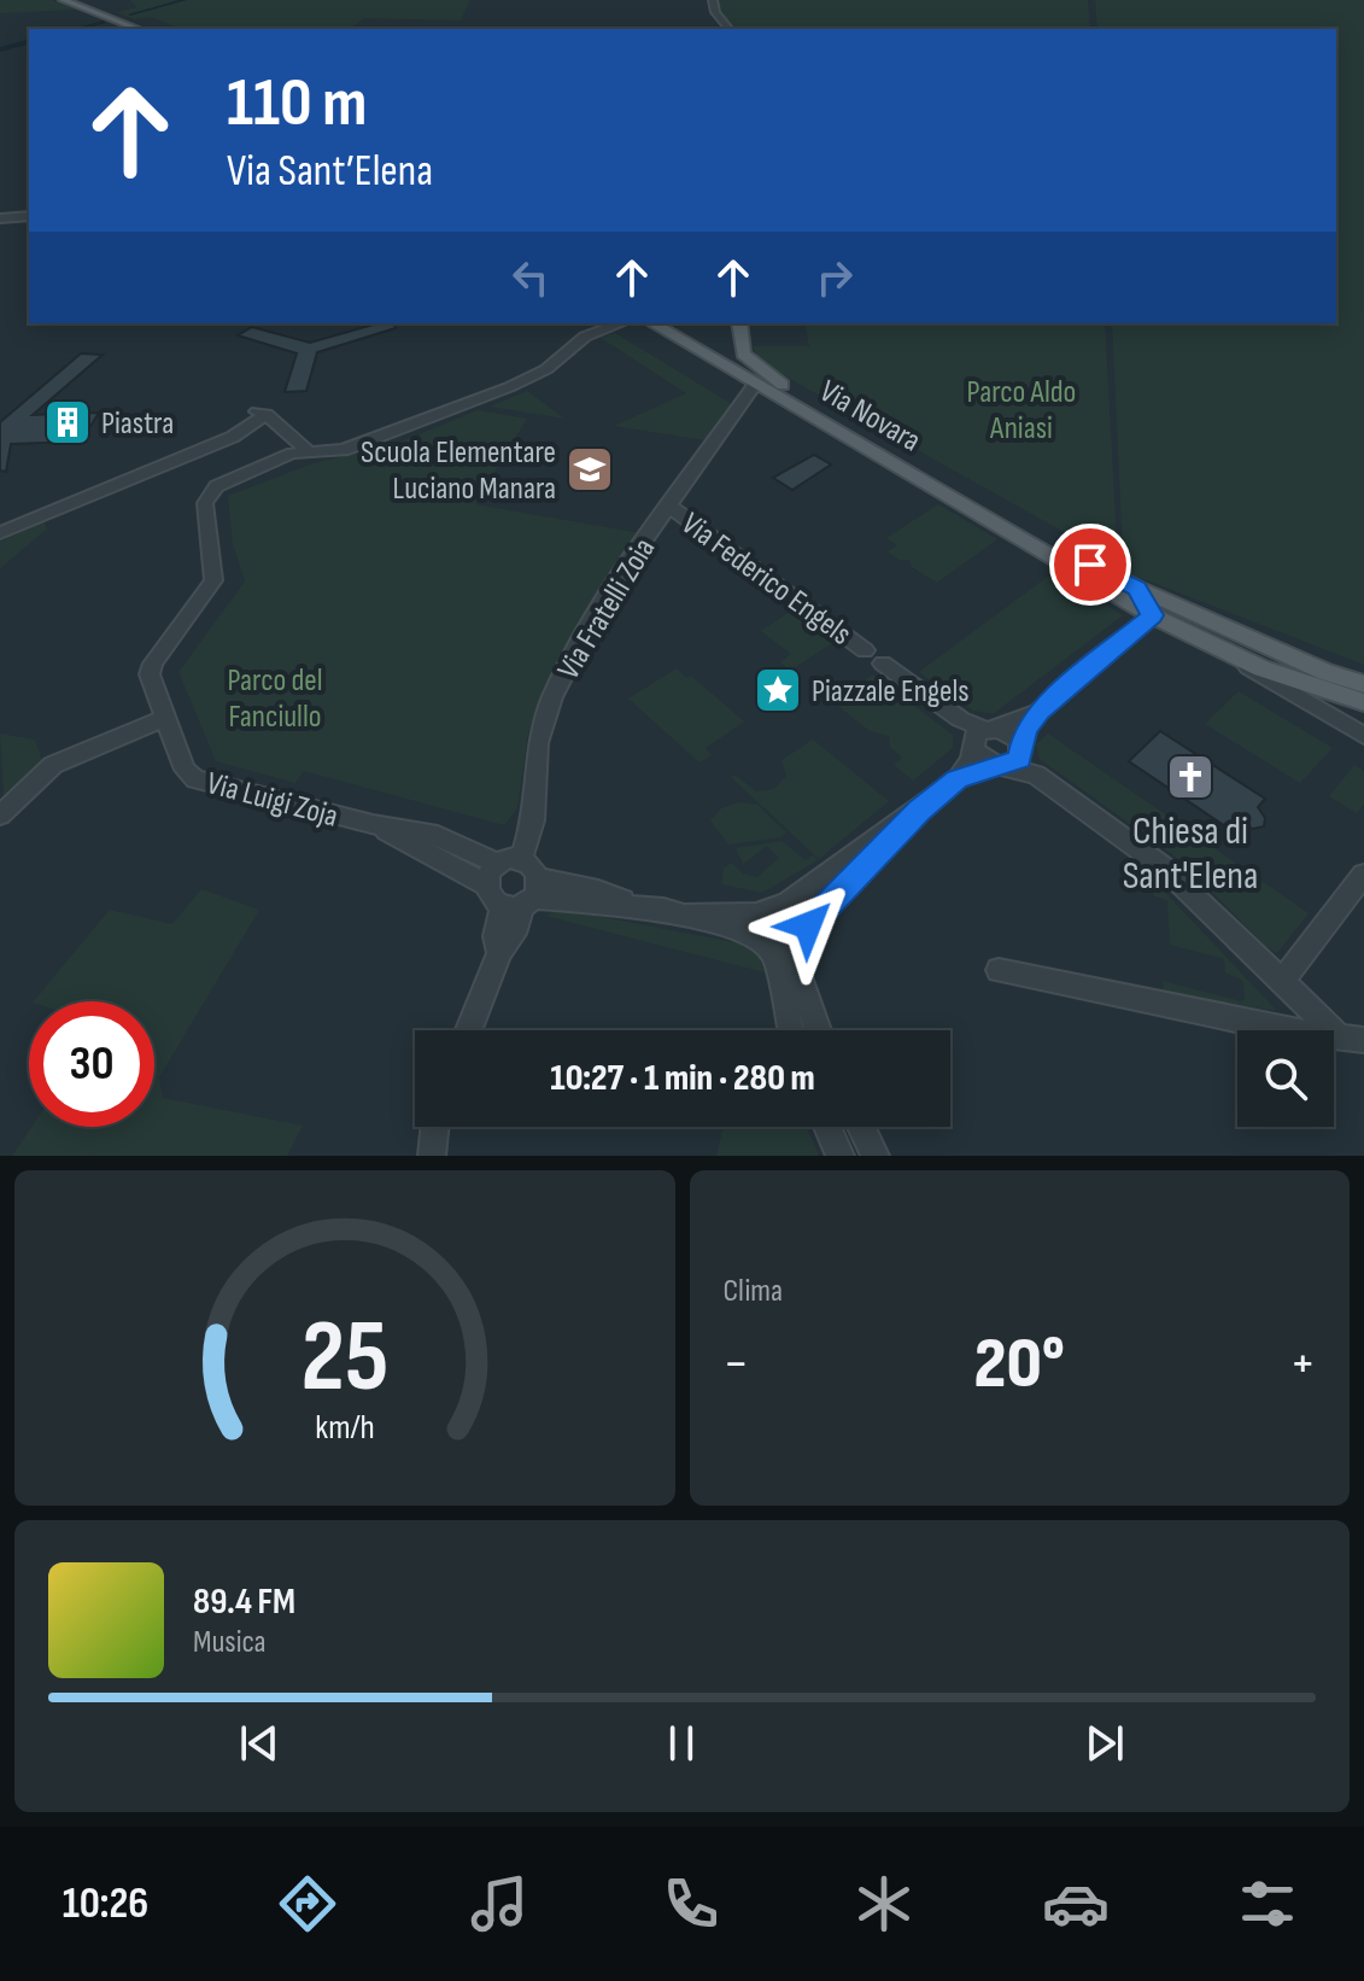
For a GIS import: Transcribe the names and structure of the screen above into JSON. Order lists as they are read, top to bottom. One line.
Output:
{"streets":{"main road":["Via Novara"],"street":["Via Federico Engels","Via Fratelli Zoia","Via Luigi Zoja"]},"crossings":[["Via Novara","Via Fratelli Zoia"],["Via Federico Engels","Via Fratelli Zoia"],["Via Fratelli Zoia","Via Luigi Zoja"]],"parks":["Parco Aldo Aniasi","Parco del Fanciullo"],"places":{"building":["Piastra"],"school or university":["Scuola Elementare Luciano Manara"],"place":["Piazzale Engels"],"church":["Chiesa di Sant'Elena"]},"page":{"turn":["110 m","Via Sant’Elena"],"limit":"30","trip":"10:27 · 1 min · 280 m","tile":"Clima","heat":["−","20°","+"],"song":["89.4 FM","Musica"],"tabs":"10:26","gauge":["25","km/h"]}}
